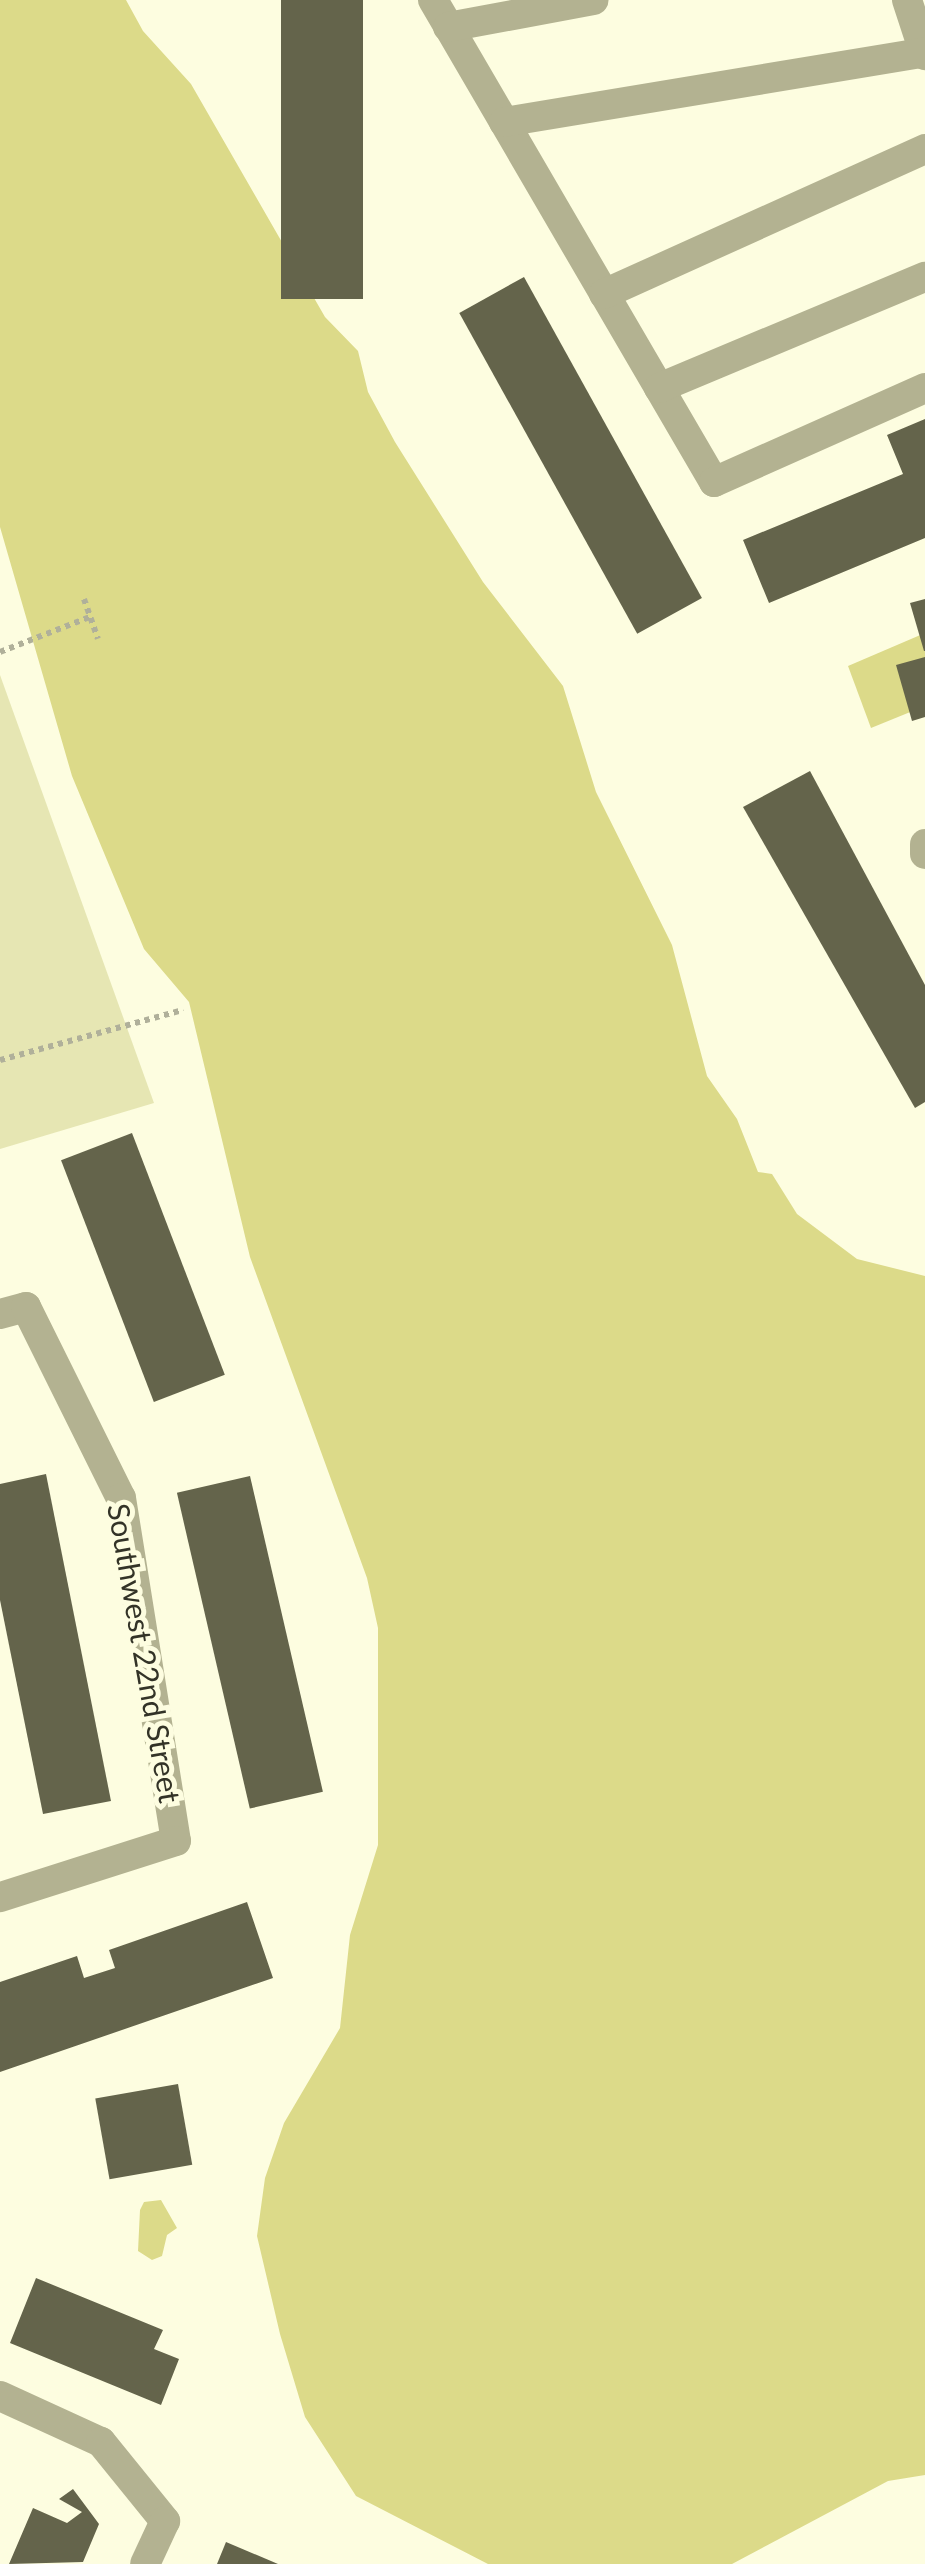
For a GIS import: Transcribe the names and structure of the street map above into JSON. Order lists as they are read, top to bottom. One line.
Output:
{"streets":{"street":["Southwest 22nd Street"]}}
